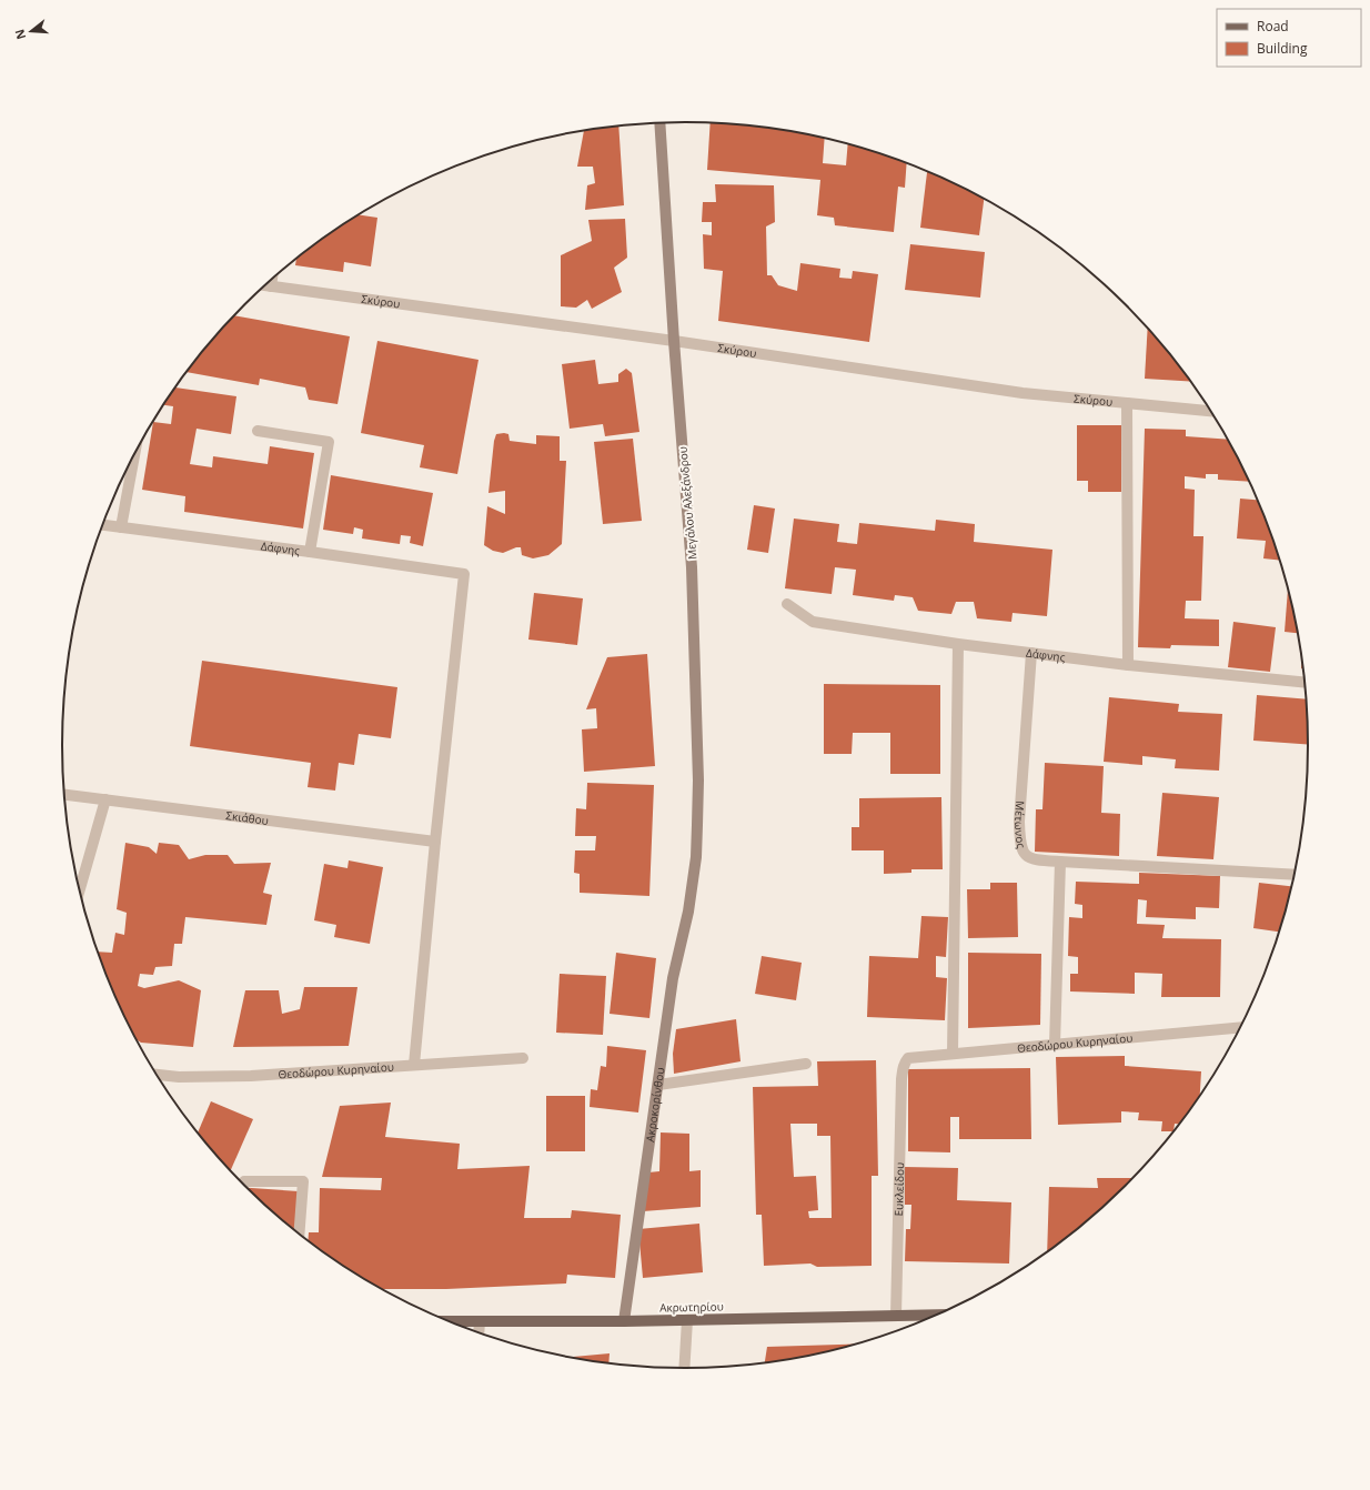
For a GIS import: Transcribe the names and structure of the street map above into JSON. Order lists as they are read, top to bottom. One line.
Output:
{"streets":{"main road":["Μεγάλου Αλεξάνδρου","Ακροκορίνθου","Ακρωτηρίου"],"street":["Σκύρου","Δάφνης","Σκιάθου","Μέτωνος","Θεοδώρου Κυρηναίου","Ευκλείδου"]},"crossings":[["Σκύρου","Μεγάλου Αλεξάνδρου"],["Μεγάλου Αλεξάνδρου","Ακροκορίνθου"],["Δάφνης","Σκιάθου"],["Δάφνης","Μέτωνος"],["Θεοδώρου Κυρηναίου","Ευκλείδου"],["Ακροκορίνθου","Ακρωτηρίου"],["Ευκλείδου","Ακρωτηρίου"]],"legend":["Road","Building"],"north":"left"}
